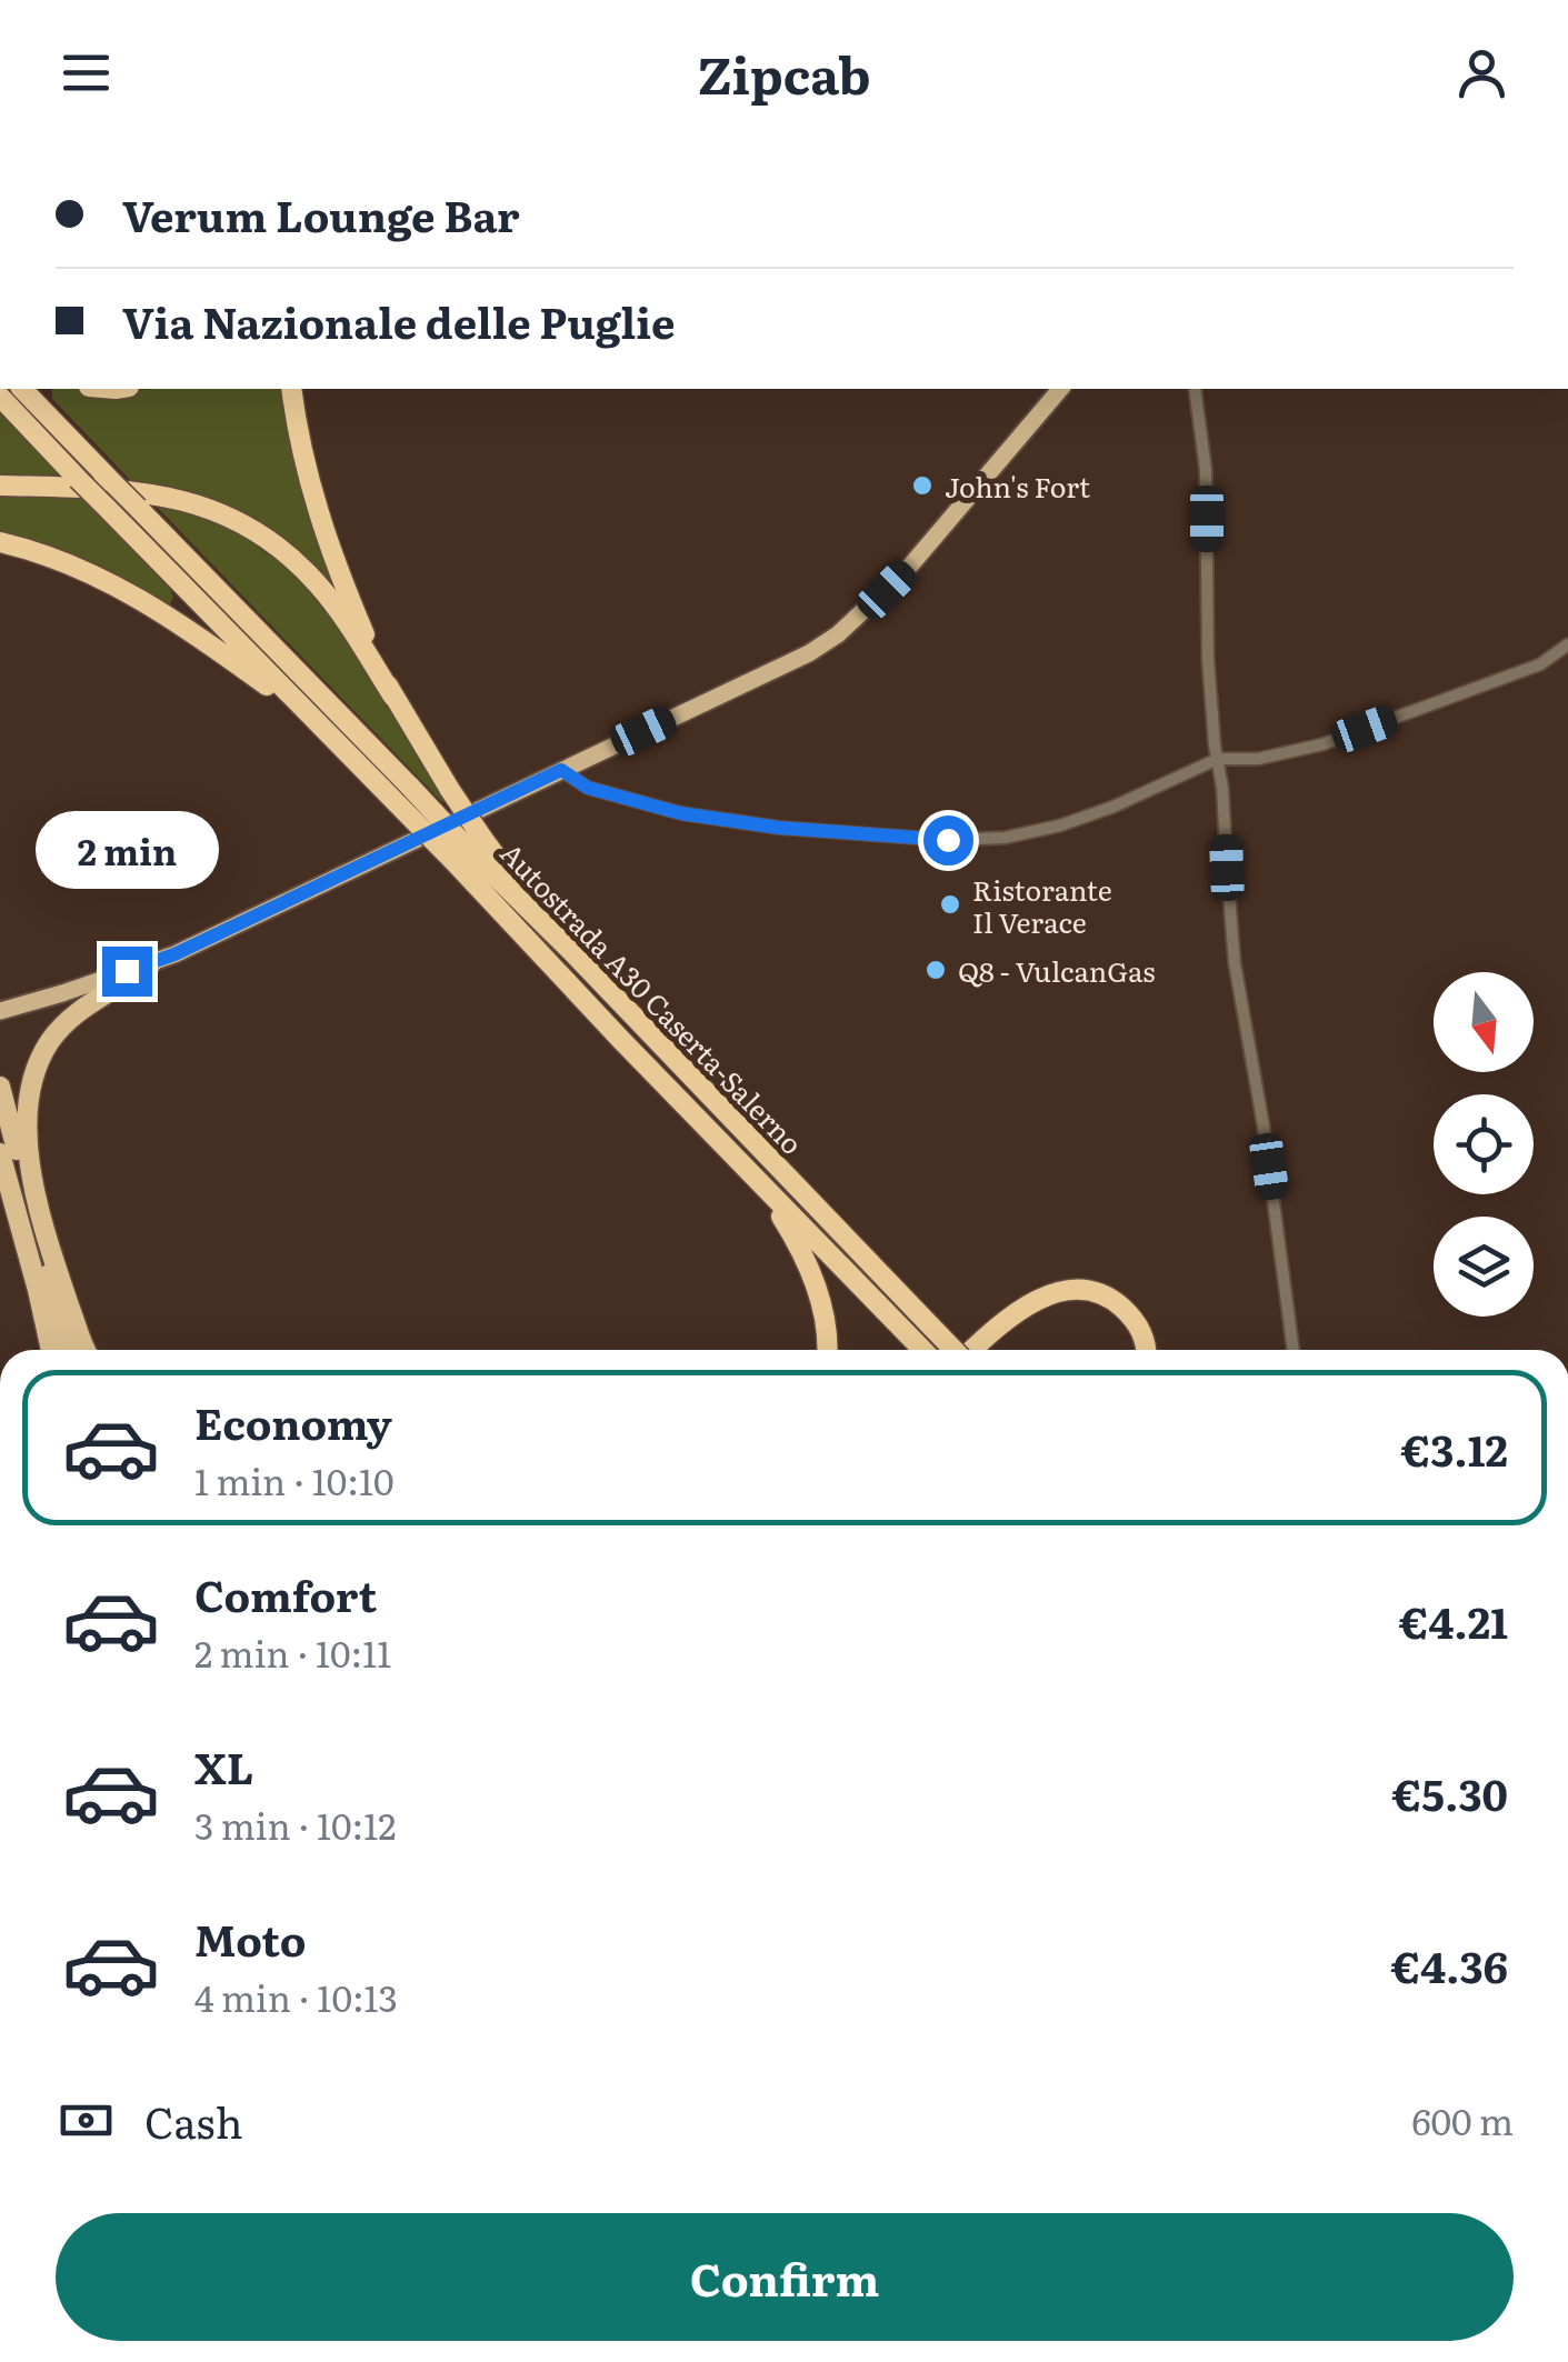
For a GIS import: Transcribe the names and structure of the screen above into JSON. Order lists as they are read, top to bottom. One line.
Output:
{"streets":{"highway":["Autostrada A30 Caserta-Salerno"]},"places":["John's Fort","Ristorante Il Verace","Q8 - VulcanGas"],"north":"bottom","page":{"header":"Zipcab","banner":["Verum Lounge Bar","Via Nazionale delle Puglie"],"bubble":"2 min","list":[{"name":"Economy","note":"1 min · 10:10","value":"€3.12"},{"name":"Comfort","note":"2 min · 10:11","value":"€4.21"},{"name":"XL","note":"3 min · 10:12","value":"€5.30"},{"name":"Moto","note":"4 min · 10:13","value":"€4.36"}],"pay":["Cash","600 m"],"buttons":"Confirm"}}
